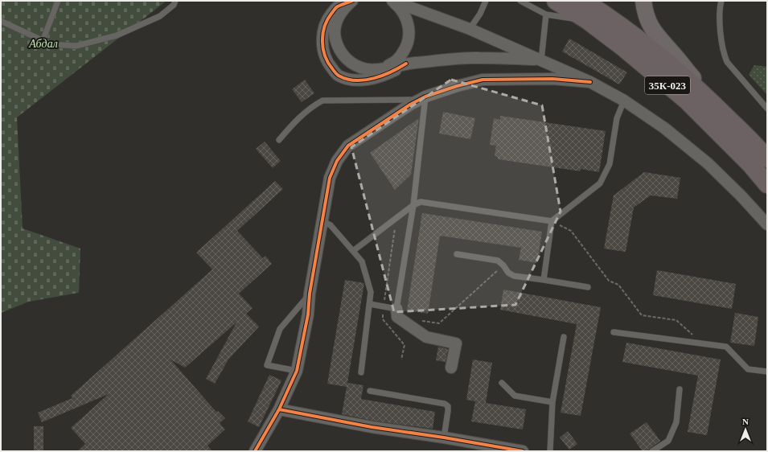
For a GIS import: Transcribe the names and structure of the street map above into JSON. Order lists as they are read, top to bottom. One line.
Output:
{"streets":{"main road":["35К-023"]},"parks":["Абдал"],"north":"top"}
